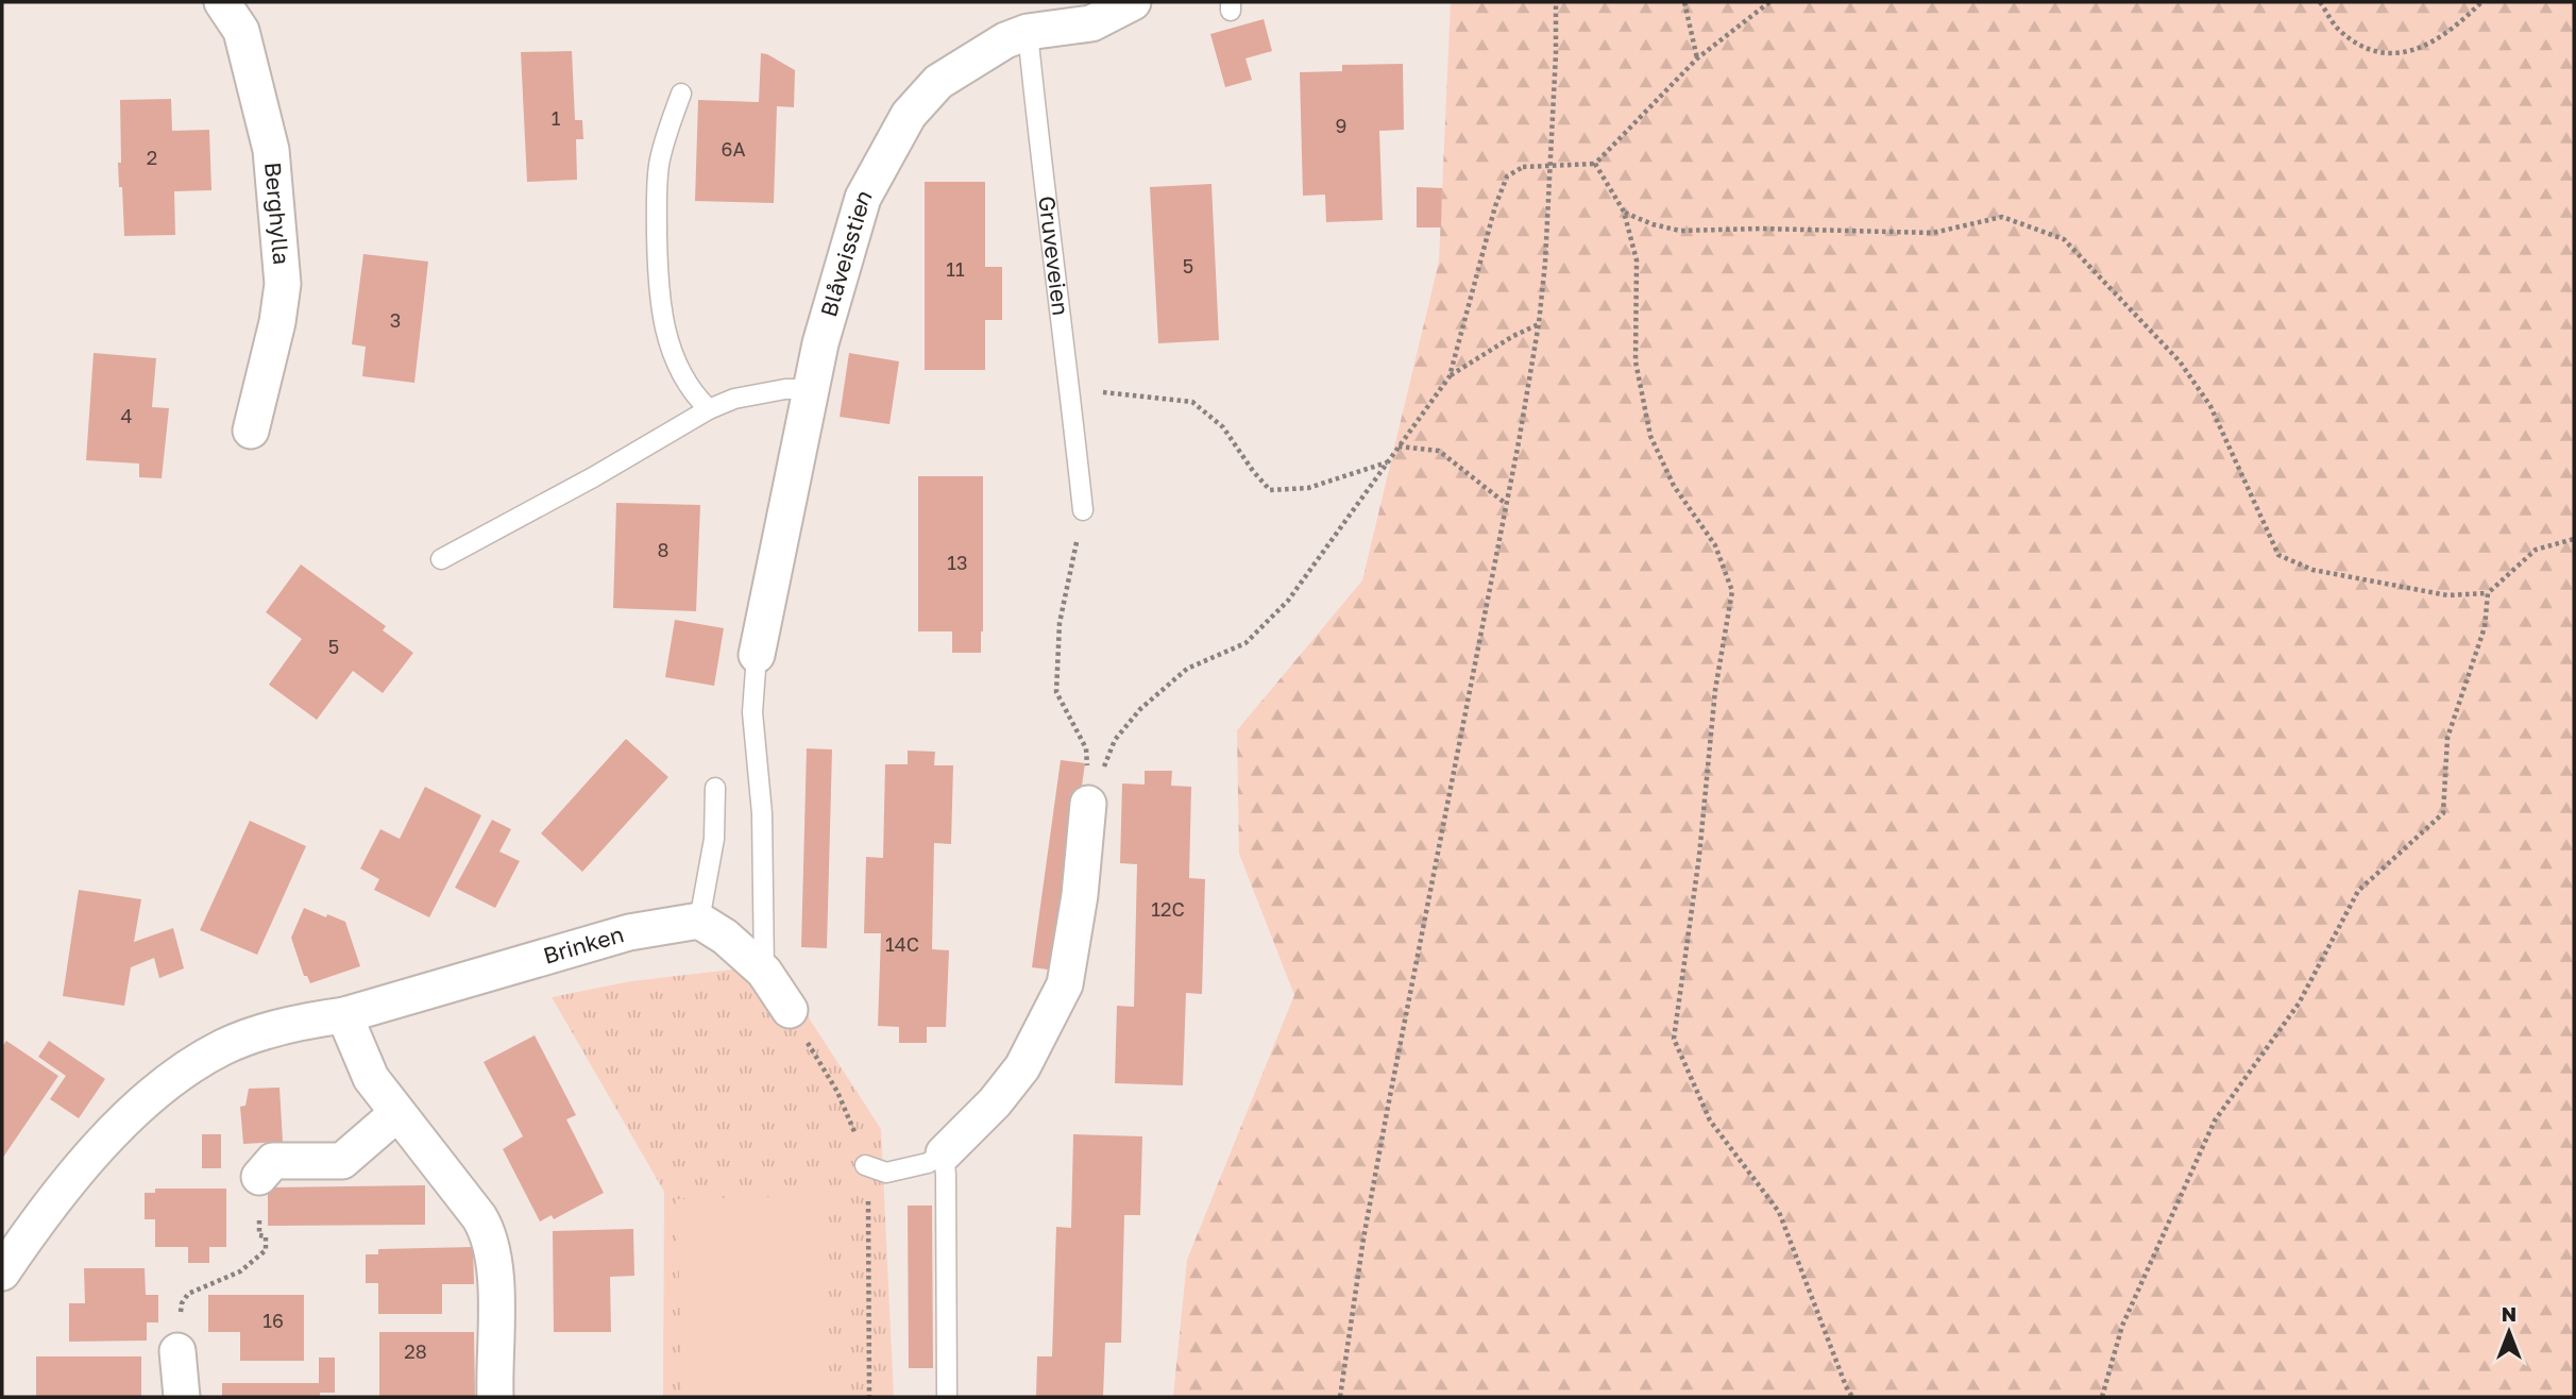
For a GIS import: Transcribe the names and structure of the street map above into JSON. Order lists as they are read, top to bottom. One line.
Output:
{"streets":{"street":["Berghylla","Blåveisstien","Brinken"],"lane":["Gruveveien"]},"crossings":[["Blåveisstien","Gruveveien"]],"house_numbers":["1","9","6A","2","5","11","3","4","8","13","5","12C","14C","16","28"],"north":"top"}
